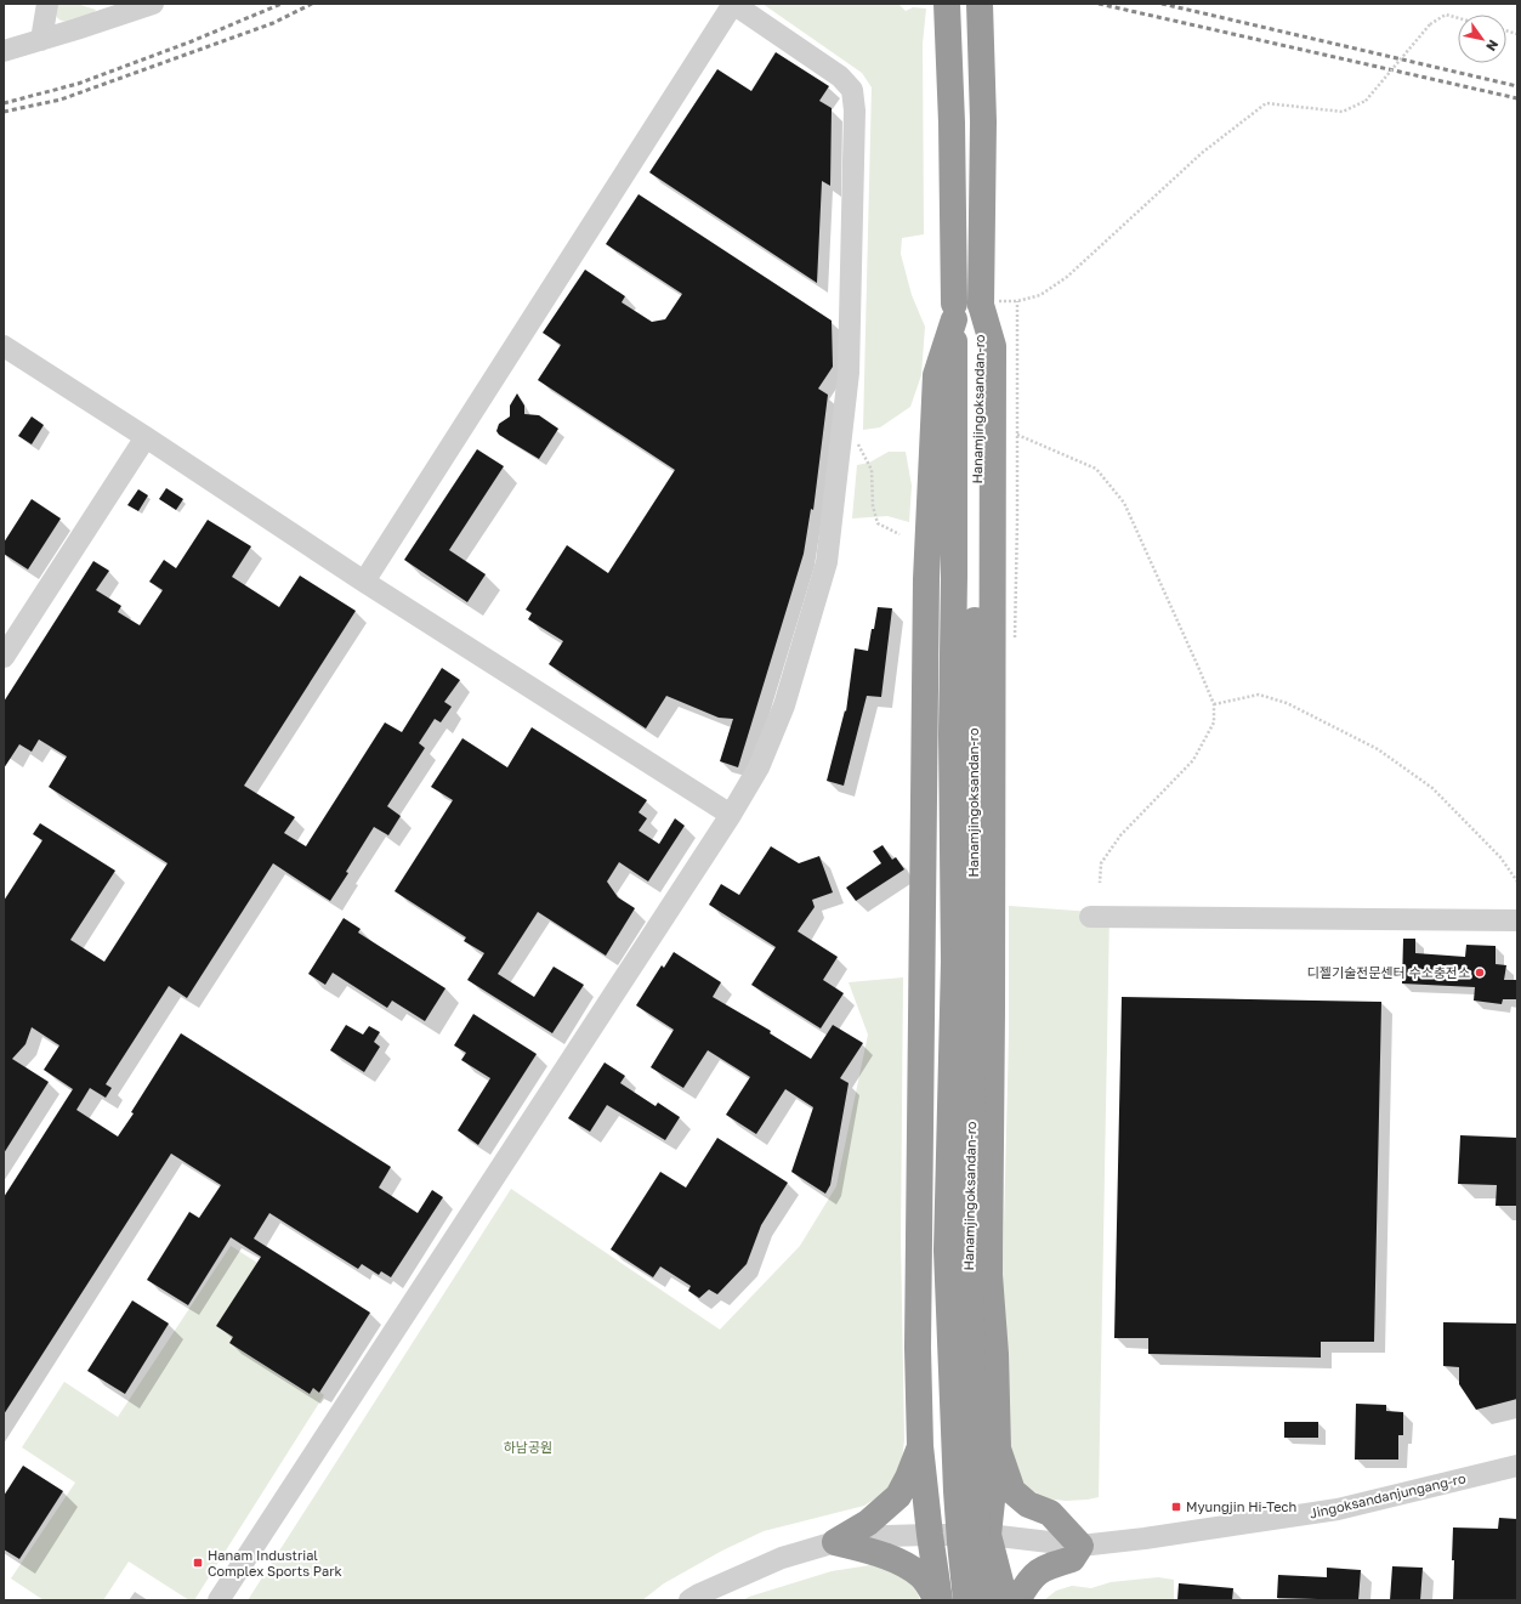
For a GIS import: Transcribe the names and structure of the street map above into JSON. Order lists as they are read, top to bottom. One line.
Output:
{"streets":{"highway":["Hanamjingoksandan-ro"],"street":["Jingoksandanjungang-ro"]},"parks":["하남공원"],"places":{"other":["디젤기술전문센터 수소충전소"],"transit":["Myungjin Hi-Tech","Hanam Industrial Complex Sports Park"]},"north":"bottom right"}
